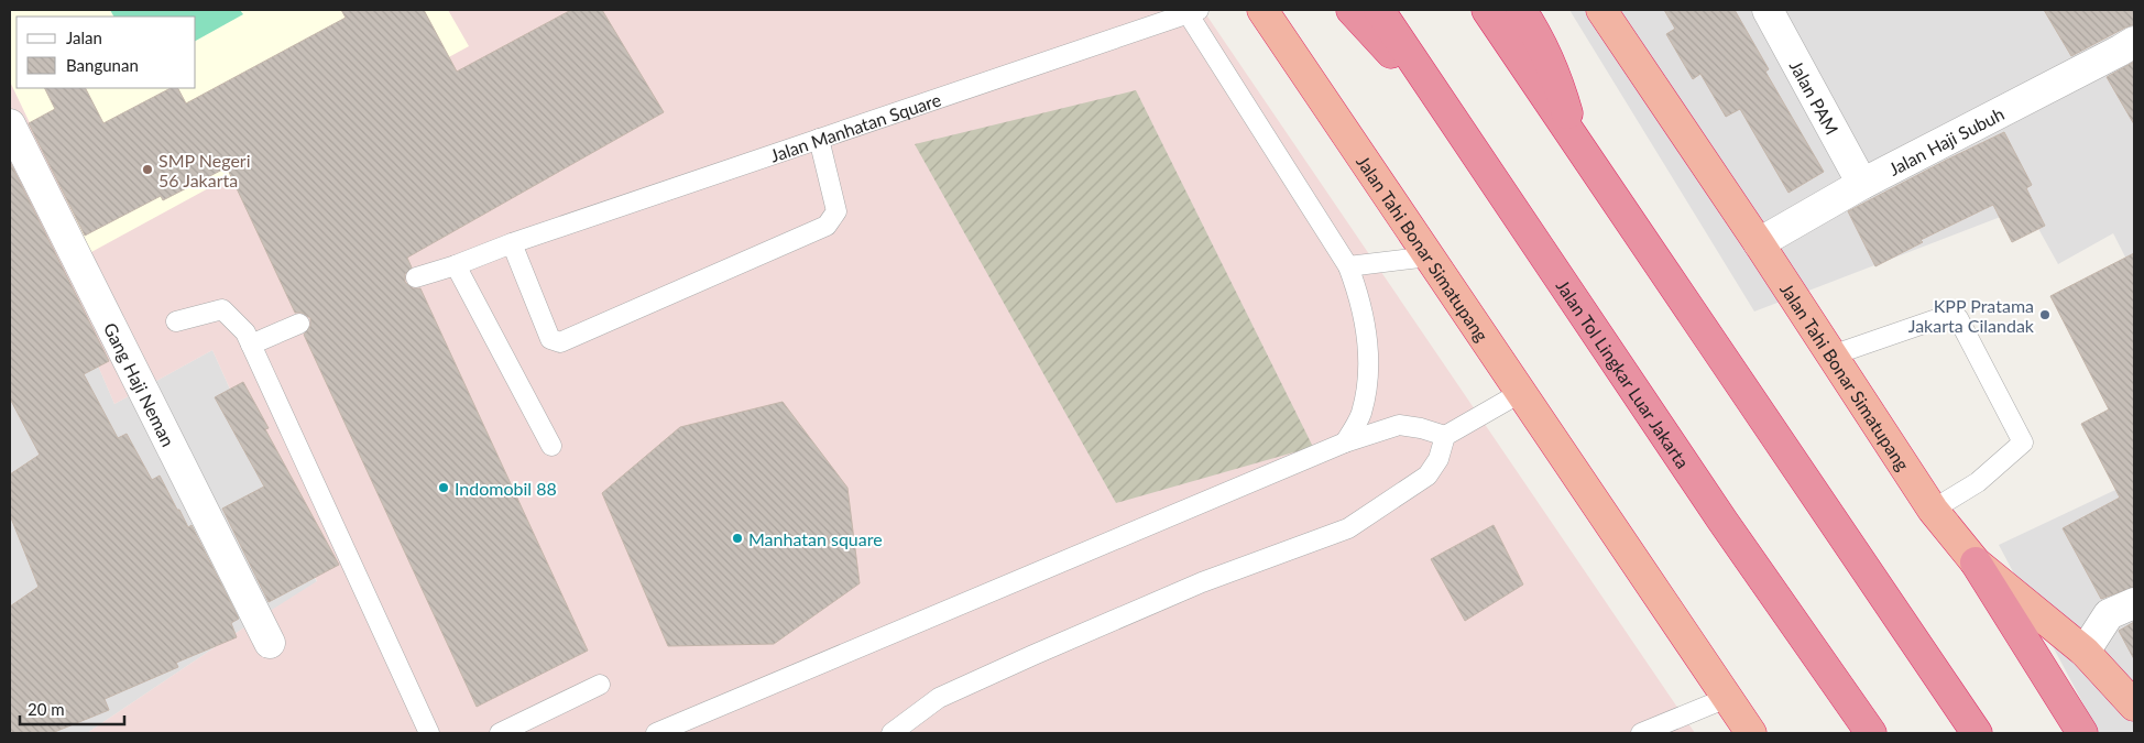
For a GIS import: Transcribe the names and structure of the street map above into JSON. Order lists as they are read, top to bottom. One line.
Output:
{"streets":{"highway":["Jalan Tahi Bonar Simatupang","Jalan Tol Lingkar Luar Jakarta"],"street":["Jalan PAM","Jalan Haji Subuh","Gang Haji Neman"],"lane":["Jalan Manhatan Square"]},"crossings":[["Jalan PAM","Jalan Haji Subuh"],["Jalan Haji Subuh","Jalan Tahi Bonar Simatupang"]],"places":["SMP Negeri 56 Jakarta","KPP Pratama Jakarta Cilandak","Indomobil 88","Manhatan square"],"legend":["Jalan","Bangunan"],"scale_bar":"20 m"}
